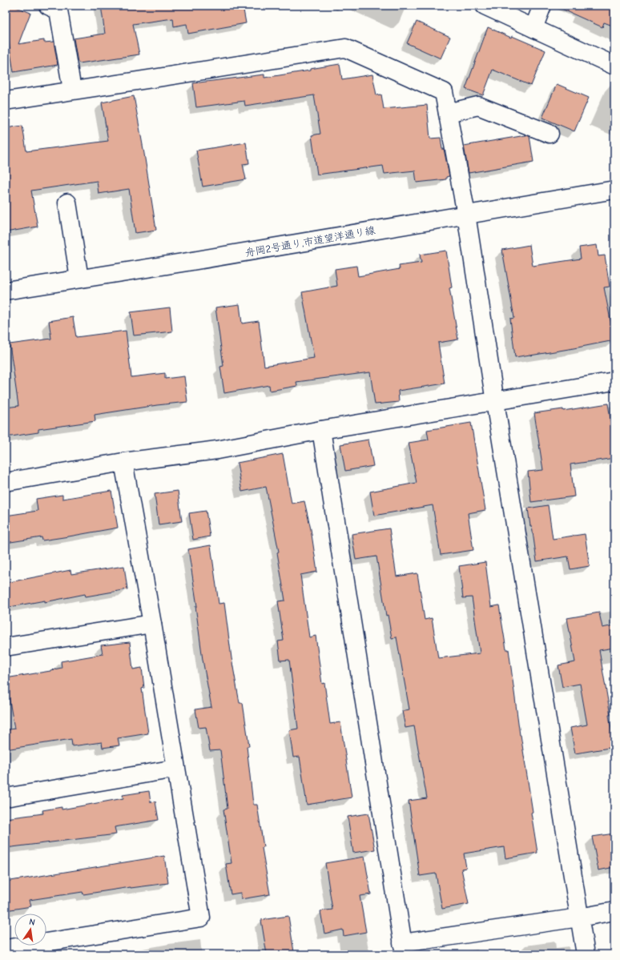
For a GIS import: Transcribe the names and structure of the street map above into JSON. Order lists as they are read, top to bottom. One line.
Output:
{"streets":{"street":["舟岡2号通り,市道望洋通り線"]},"north":"top"}
